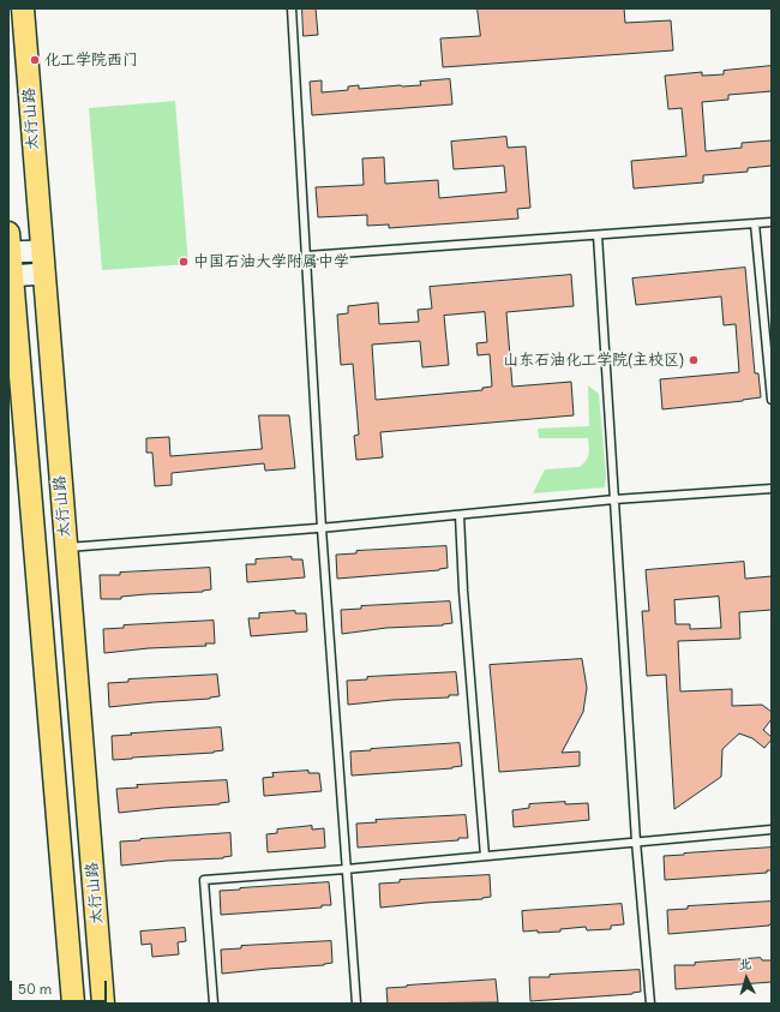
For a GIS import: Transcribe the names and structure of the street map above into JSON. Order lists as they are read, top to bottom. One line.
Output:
{"streets":{"main road":["太行山路"]},"places":["化工学院西门","中国石油大学附属中学","山东石油化工学院(主校区)"],"scale_bar":"50 m","north":"top"}
